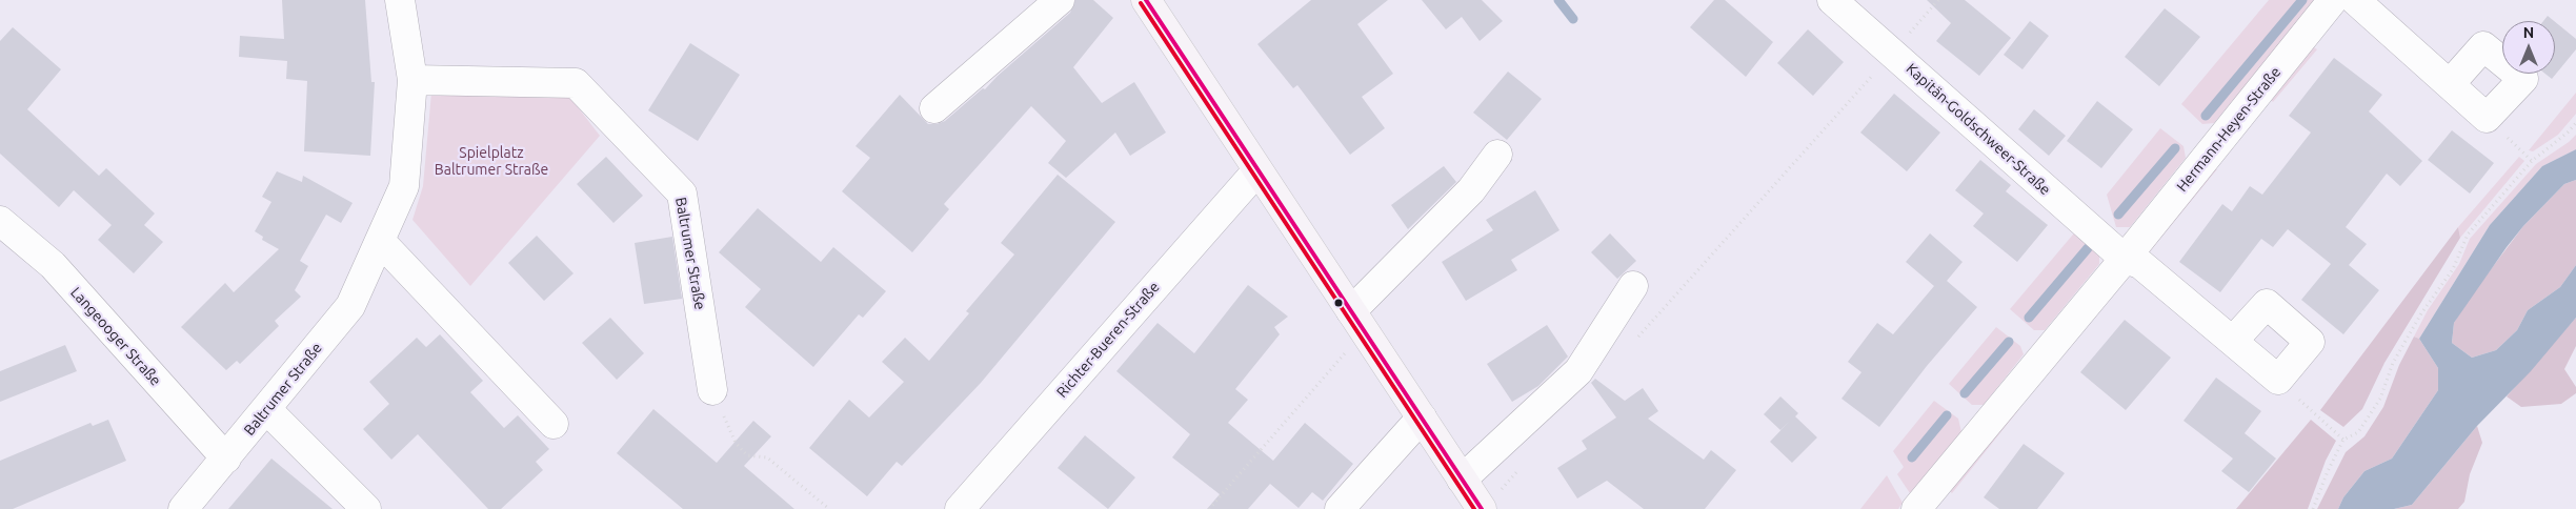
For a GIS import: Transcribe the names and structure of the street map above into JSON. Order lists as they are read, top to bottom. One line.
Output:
{"streets":{"street":["Kapitän-Goldschweer-Straße","Hermann-Heyen-Straße","Baltrumer Straße","Langeooger Straße","Richter-Bueren-Straße"]},"crossings":[["Kapitän-Goldschweer-Straße","Hermann-Heyen-Straße"],["Baltrumer Straße","Langeooger Straße"]],"parks":["Spielplatz Baltrumer Straße"],"north":"top"}
